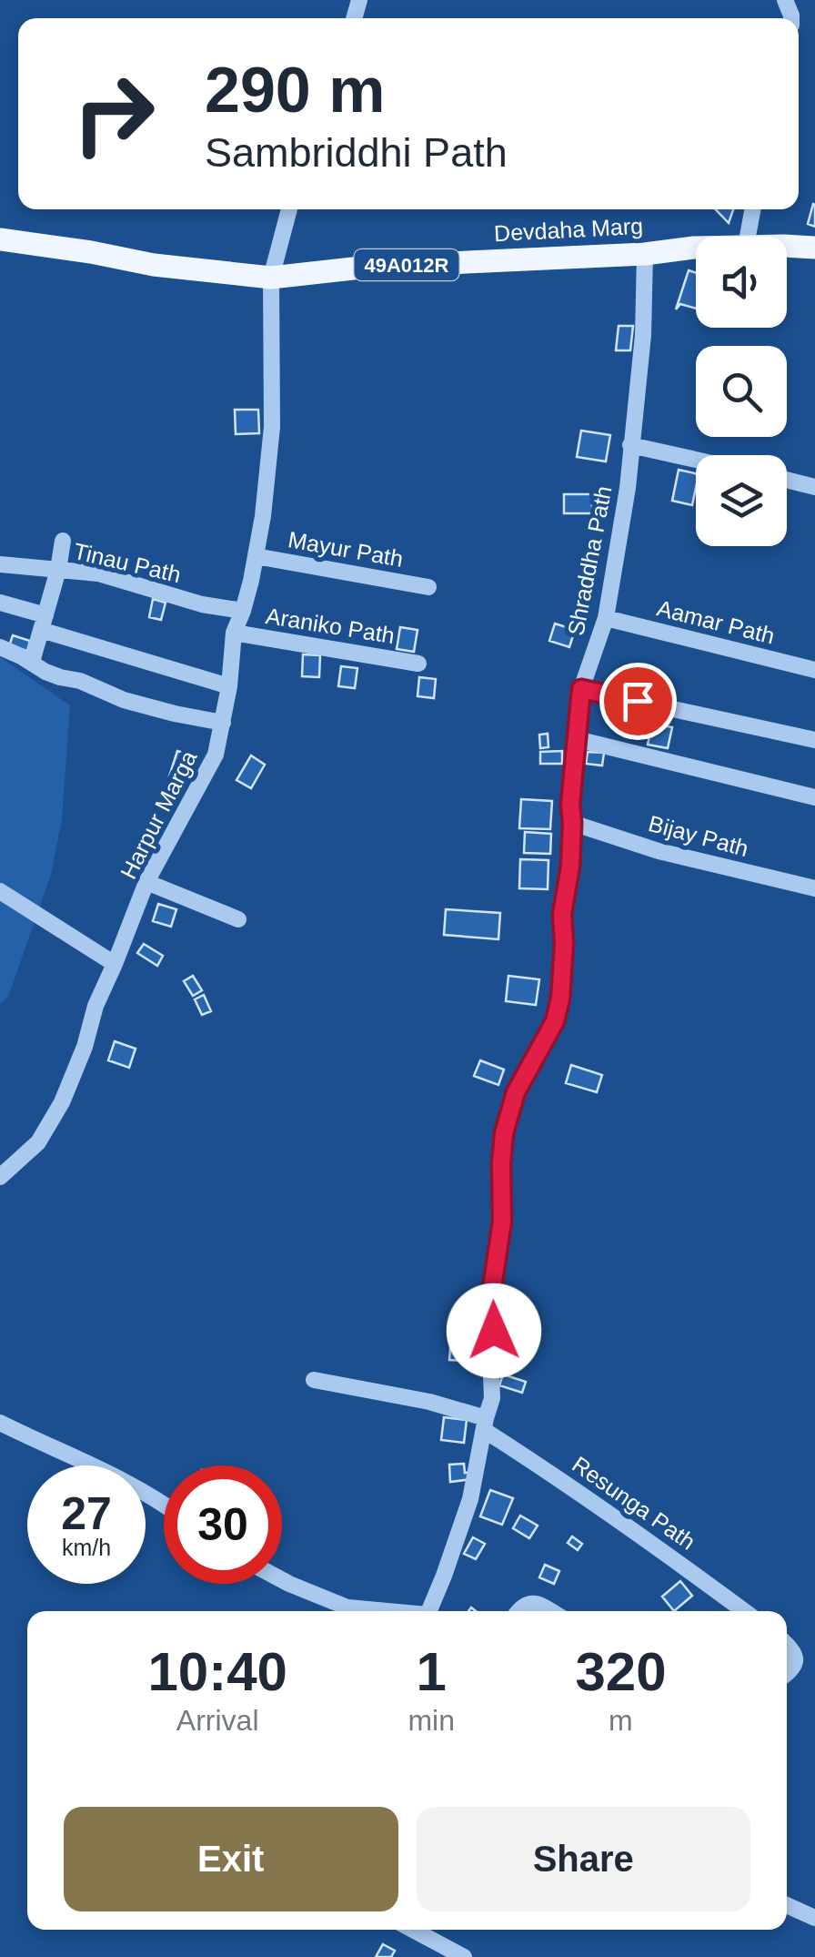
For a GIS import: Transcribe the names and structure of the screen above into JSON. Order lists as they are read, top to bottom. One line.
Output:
{"streets":{"main road":["Devdaha Marg","49A012R"],"street":["Mayur Path","Shraddha Path","Tinau Path","Aamar Path","Araniko Path","Harpur Marga","Bijay Path","Resunga Path"]},"crossings":[["Devdaha Marg","Shraddha Path"],["Devdaha Marg","Harpur Marga"],["Mayur Path","Harpur Marga"],["Shraddha Path","Aamar Path"],["Shraddha Path","Bijay Path"],["Shraddha Path","Resunga Path"],["Tinau Path","Harpur Marga"],["Araniko Path","Harpur Marga"]],"page":{"turn":["290 m","Sambriddhi Path"],"speed":"27 km/h","limit":"30","eta":["10:40","Arrival","1","min","320","m"],"buttons":["Exit","Share"]}}
